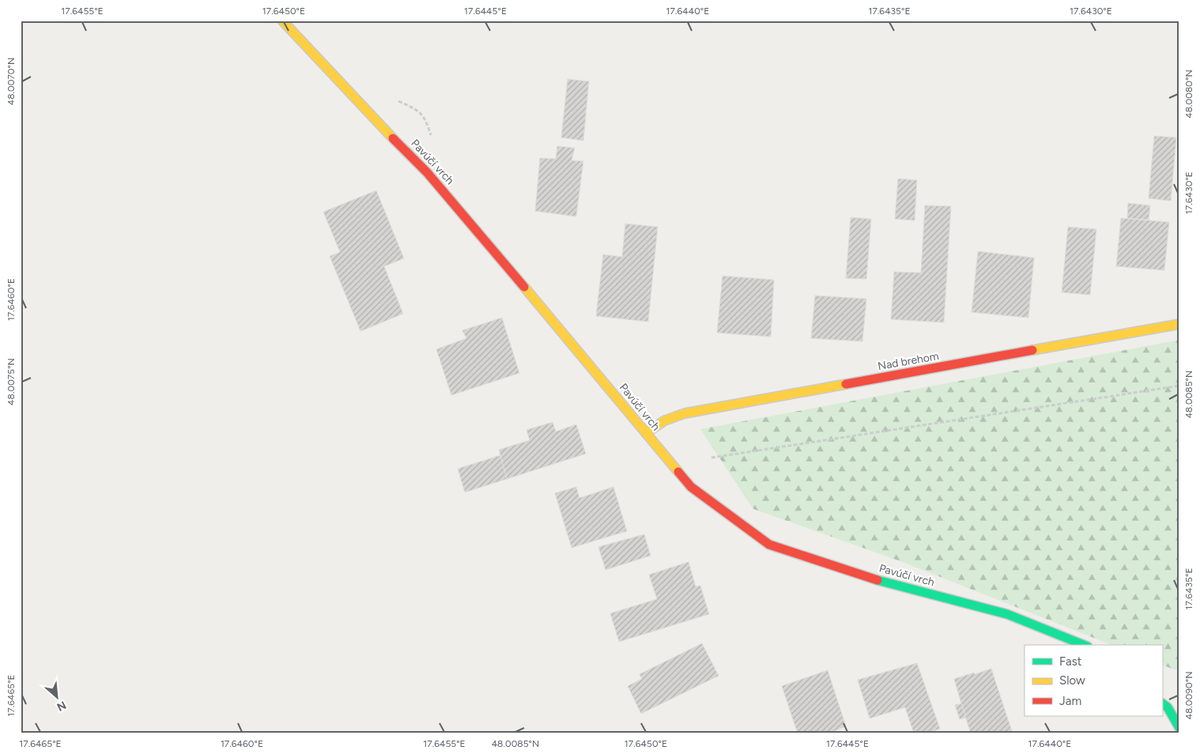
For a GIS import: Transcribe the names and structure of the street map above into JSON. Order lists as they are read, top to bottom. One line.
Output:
{"streets":{"street":["Pavúčí vrch","Nad brehom"]},"crossings":[["Pavúčí vrch","Nad brehom"]],"legend":["Fast","Slow","Jam"],"north":"bottom right","coordinates":["17.6455°E","17.6450°E","17.6445°E","17.6440°E","17.6435°E","17.6430°E","48.0070°N","48.0080°N","17.6460°E","48.0075°N","48.0085°N","48.0090°N","17.6465°E"]}
